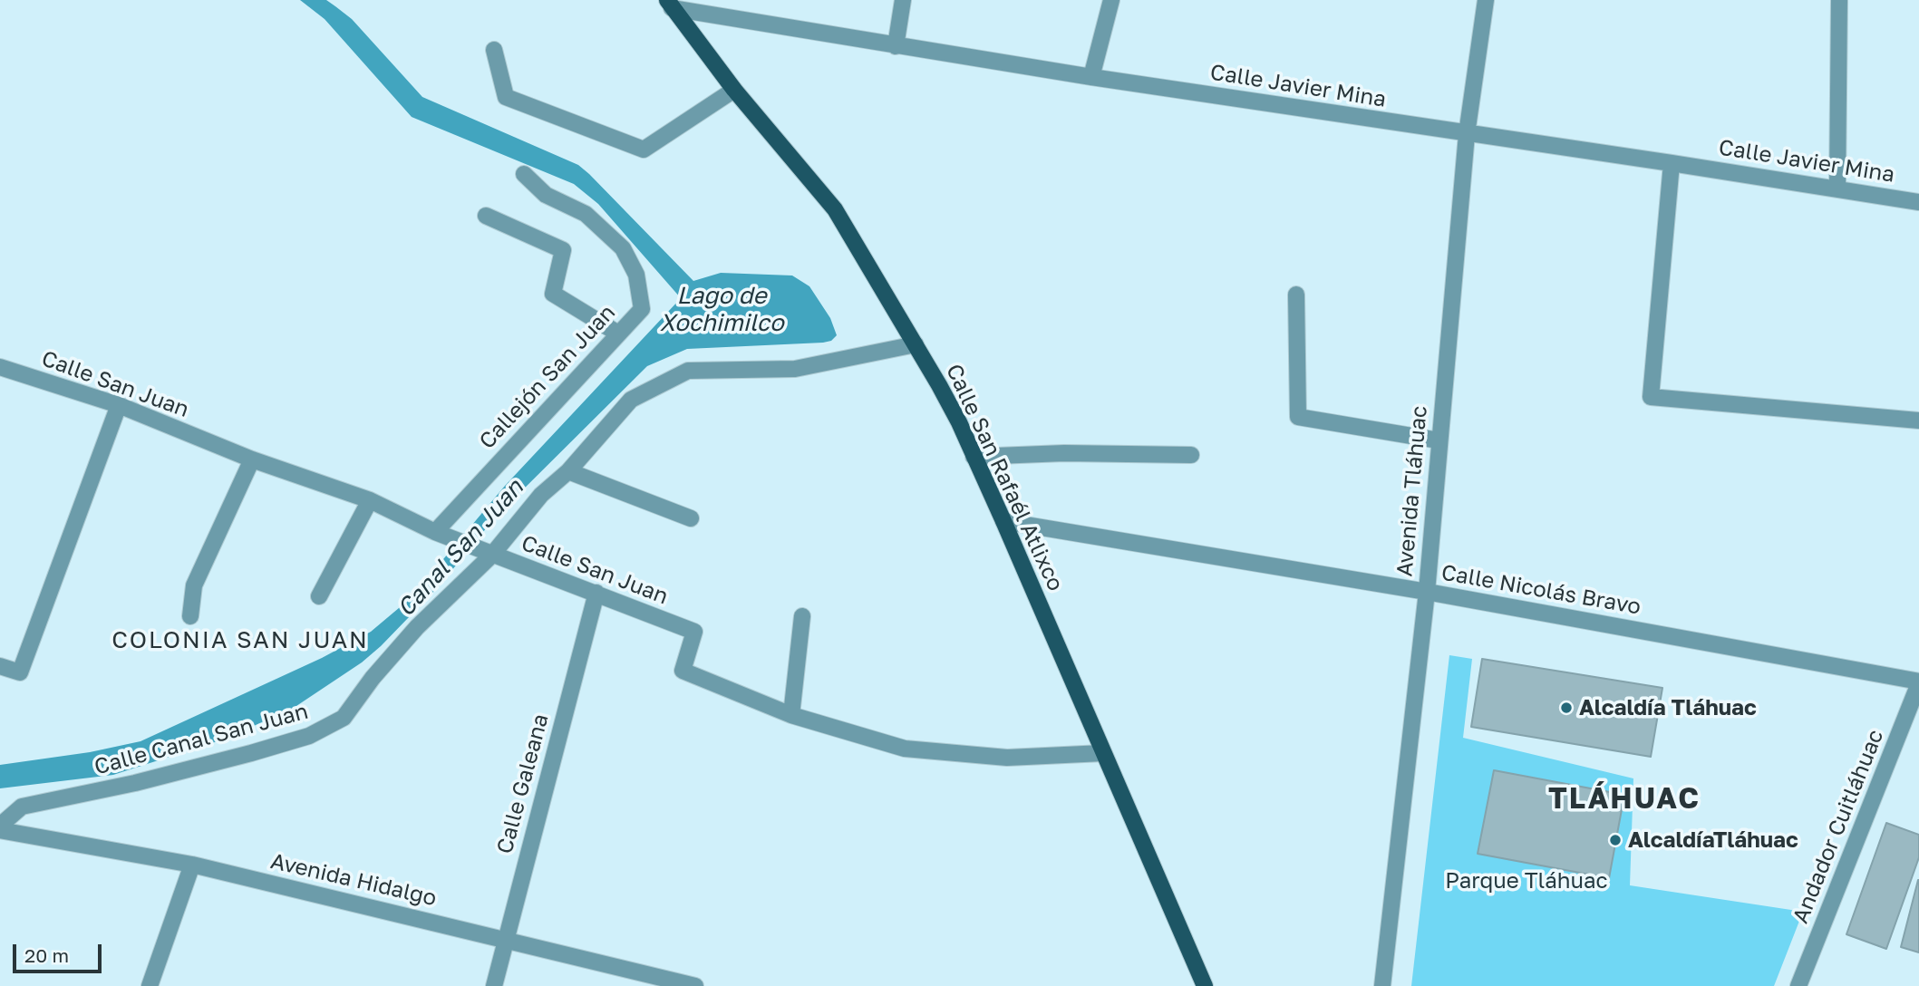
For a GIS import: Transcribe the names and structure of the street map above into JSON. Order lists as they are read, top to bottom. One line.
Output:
{"streets":{"main road":["Calle San Rafaél Atlixco"],"street":["Calle Javier Mina","Callejón San Juan","Calle San Juan","Avenida Tláhuac","Calle Nicolás Bravo","Calle Canal San Juan","Calle Galeana","Andador Cuitláhuac","Avenida Hidalgo"]},"crossings":[["Calle Javier Mina","Calle San Rafaél Atlixco"],["Calle Javier Mina","Avenida Tláhuac"],["Callejón San Juan","Calle San Juan"],["Calle San Juan","Calle San Rafaél Atlixco"],["Calle San Juan","Calle Canal San Juan"],["Calle San Juan","Calle Galeana"],["Calle San Rafaél Atlixco","Calle Nicolás Bravo"],["Calle San Rafaél Atlixco","Calle Canal San Juan"],["Avenida Tláhuac","Calle Nicolás Bravo"],["Calle Nicolás Bravo","Andador Cuitláhuac"],["Calle Canal San Juan","Avenida Hidalgo"],["Calle Galeana","Avenida Hidalgo"]],"districts":["COLONIA SAN JUAN","TLÁHUAC"],"water":["Lago de Xochimilco","Canal San Juan"],"parks":["Parque Tláhuac"],"places":["Alcaldía Tláhuac","AlcaldíaTláhuac"],"scale_bar":"20 m"}
